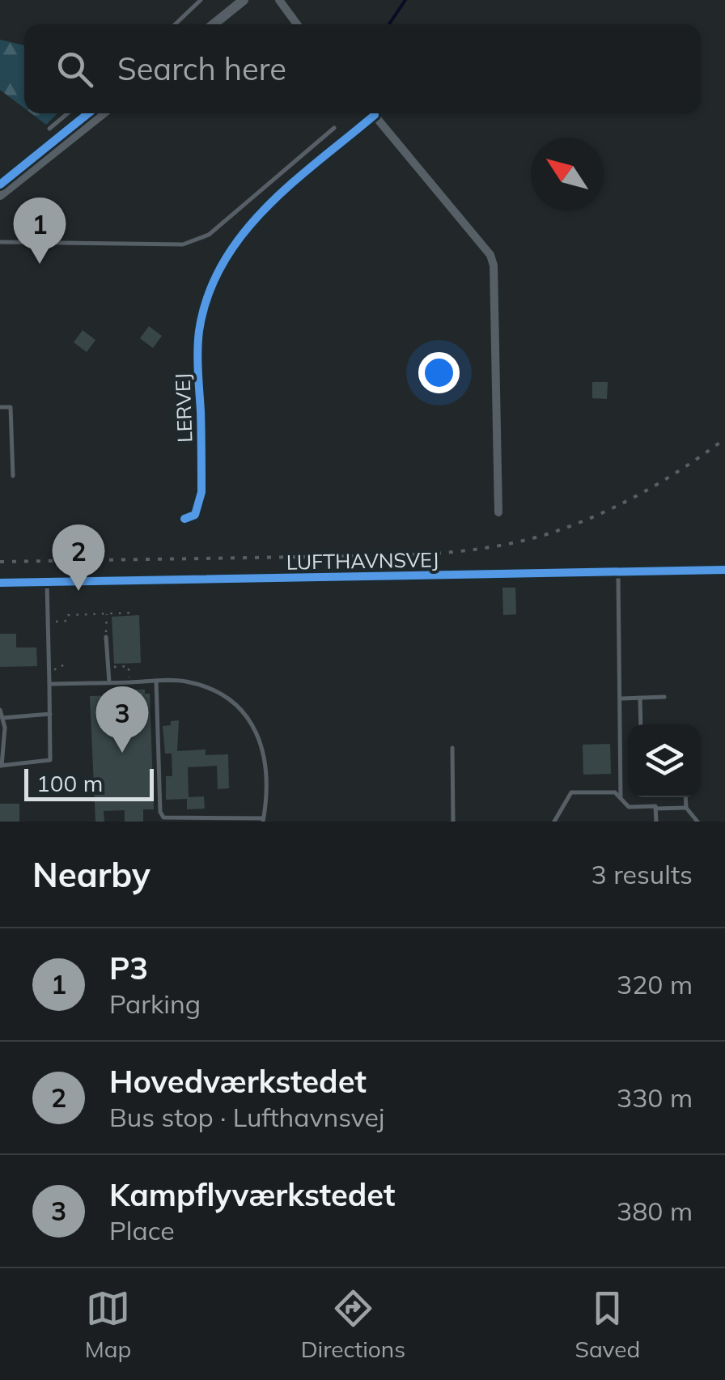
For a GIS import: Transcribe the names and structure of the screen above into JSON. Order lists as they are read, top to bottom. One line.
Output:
{"streets":{"street":["LERVEJ","LUFTHAVNSVEJ"]},"scale_bar":"100 m","north":"top left","page":{"search":"Search here","pins":["1","2","3"],"scale":"100 m","heading":["Nearby","3 results"],"list":[{"mark":"1","name":"P3","note":"Parking","value":"320 m"},{"mark":"2","name":"Hovedværkstedet","note":"Bus stop · Lufthavnsvej","value":"330 m"},{"mark":"3","name":"Kampflyværkstedet","note":"Place","value":"380 m"}],"nav":["Map","Directions","Saved"]}}
